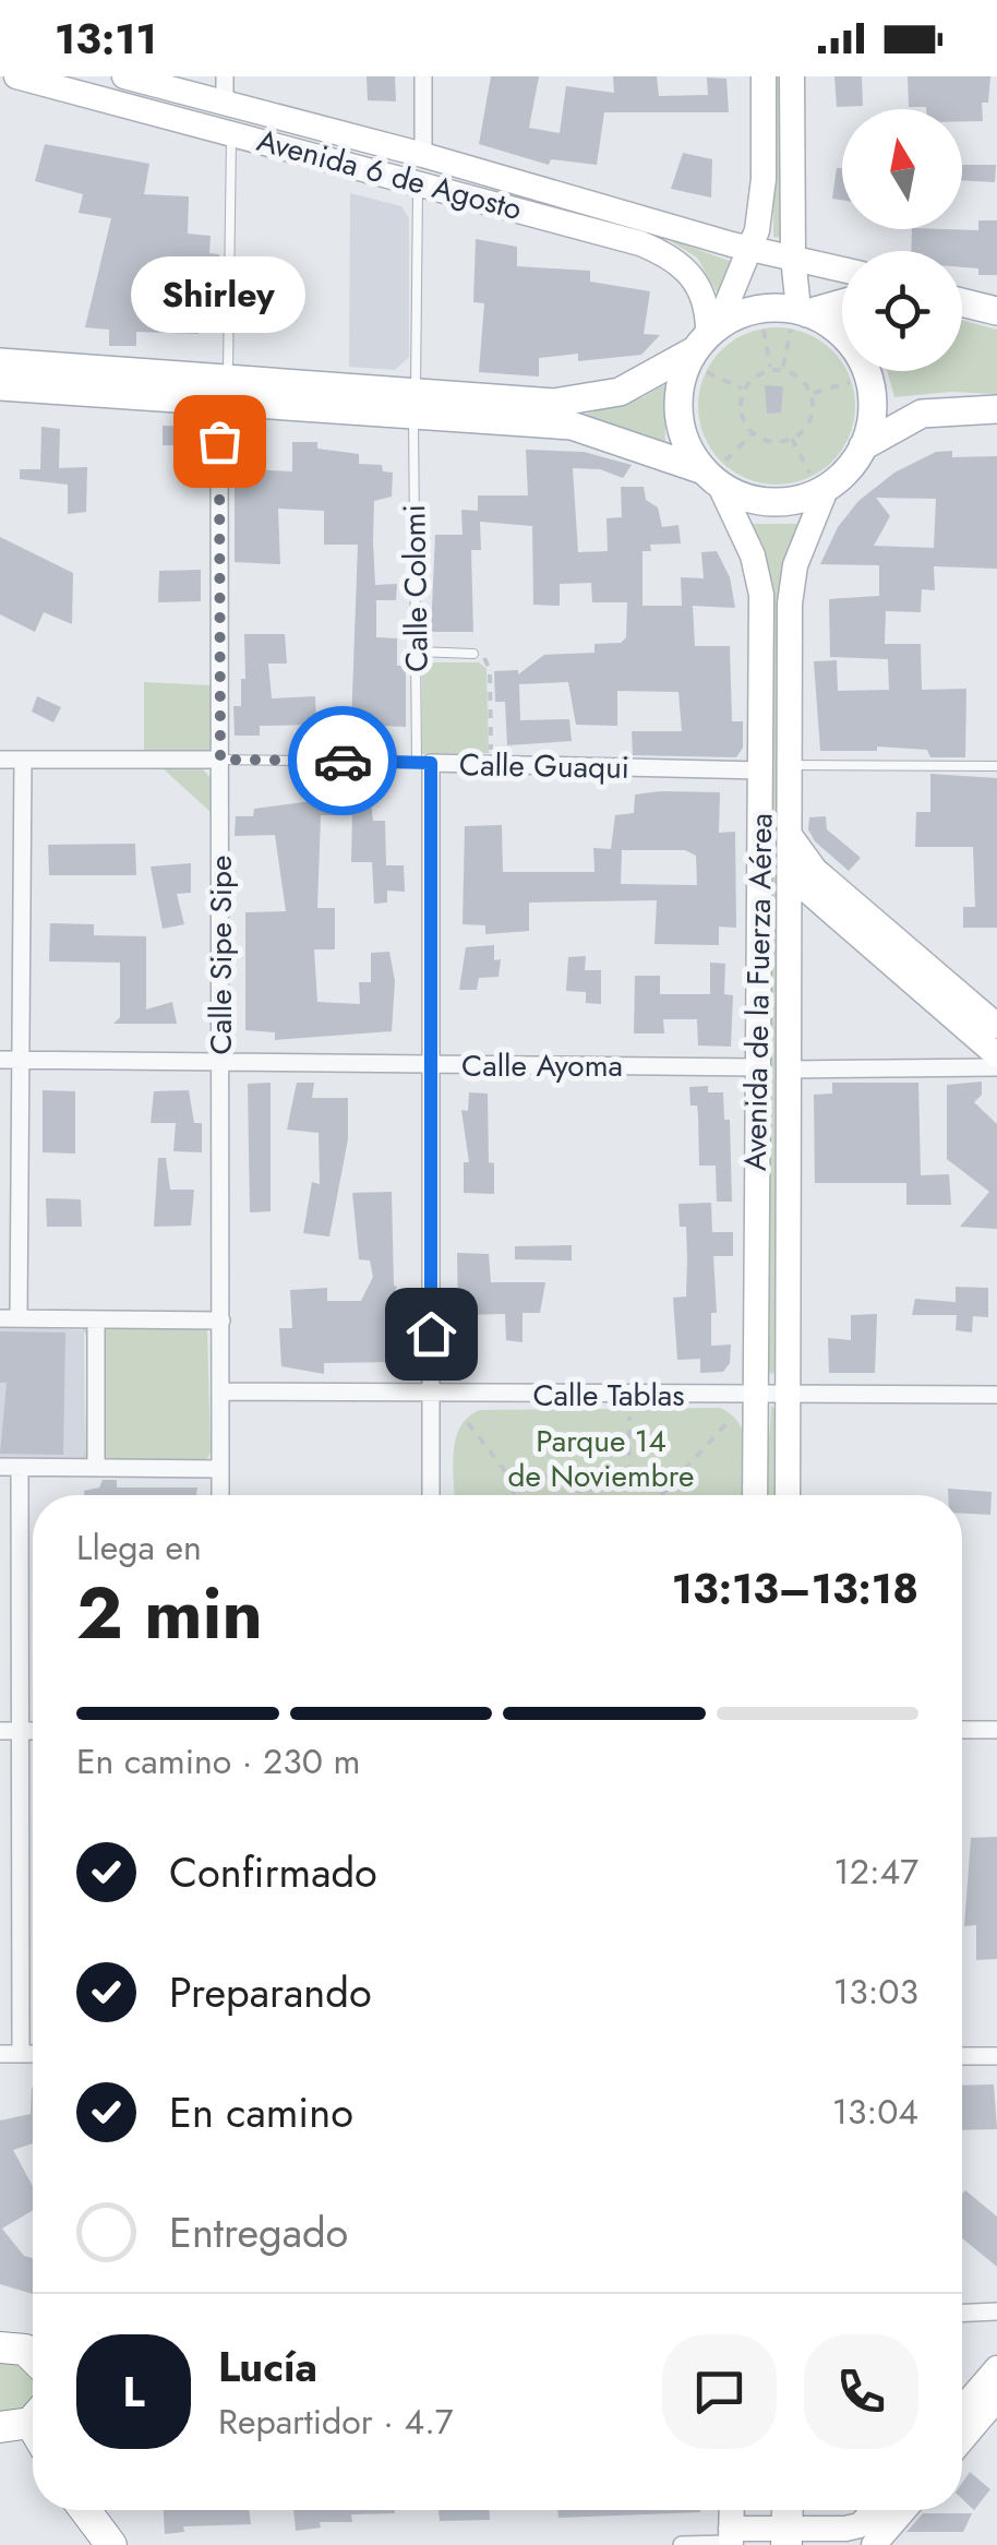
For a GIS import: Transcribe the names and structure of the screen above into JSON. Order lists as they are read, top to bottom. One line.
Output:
{"streets":{"main road":["Avenida 6 de Agosto","Avenida de la Fuerza Aérea"],"street":["Calle Colomi","Calle Guaqui","Calle Sipe Sipe","Calle Ayoma","Calle Tablas"]},"crossings":[["Avenida 6 de Agosto","Calle Colomi"],["Calle Colomi","Calle Guaqui"],["Calle Colomi","Calle Ayoma"],["Calle Colomi","Calle Tablas"],["Calle Guaqui","Calle Sipe Sipe"],["Calle Guaqui","Avenida de la Fuerza Aérea"],["Calle Sipe Sipe","Calle Ayoma"],["Calle Sipe Sipe","Calle Tablas"],["Avenida de la Fuerza Aérea","Calle Ayoma"],["Avenida de la Fuerza Aérea","Calle Tablas"]],"parks":["Parque 14 de Noviembre"],"places":["Shirley"],"north":"top","page":{"status":"13:11","bubble":"Shirley","heading":["2 min","Llega en","13:13–13:18"],"panel":["Lucía","Repartidor · 4.7"],"bar":"En camino · 230 m","list":[["Confirmado","12:47"],["Preparando","13:03"],["En camino","13:04"],"Entregado"],"round":"L"}}
